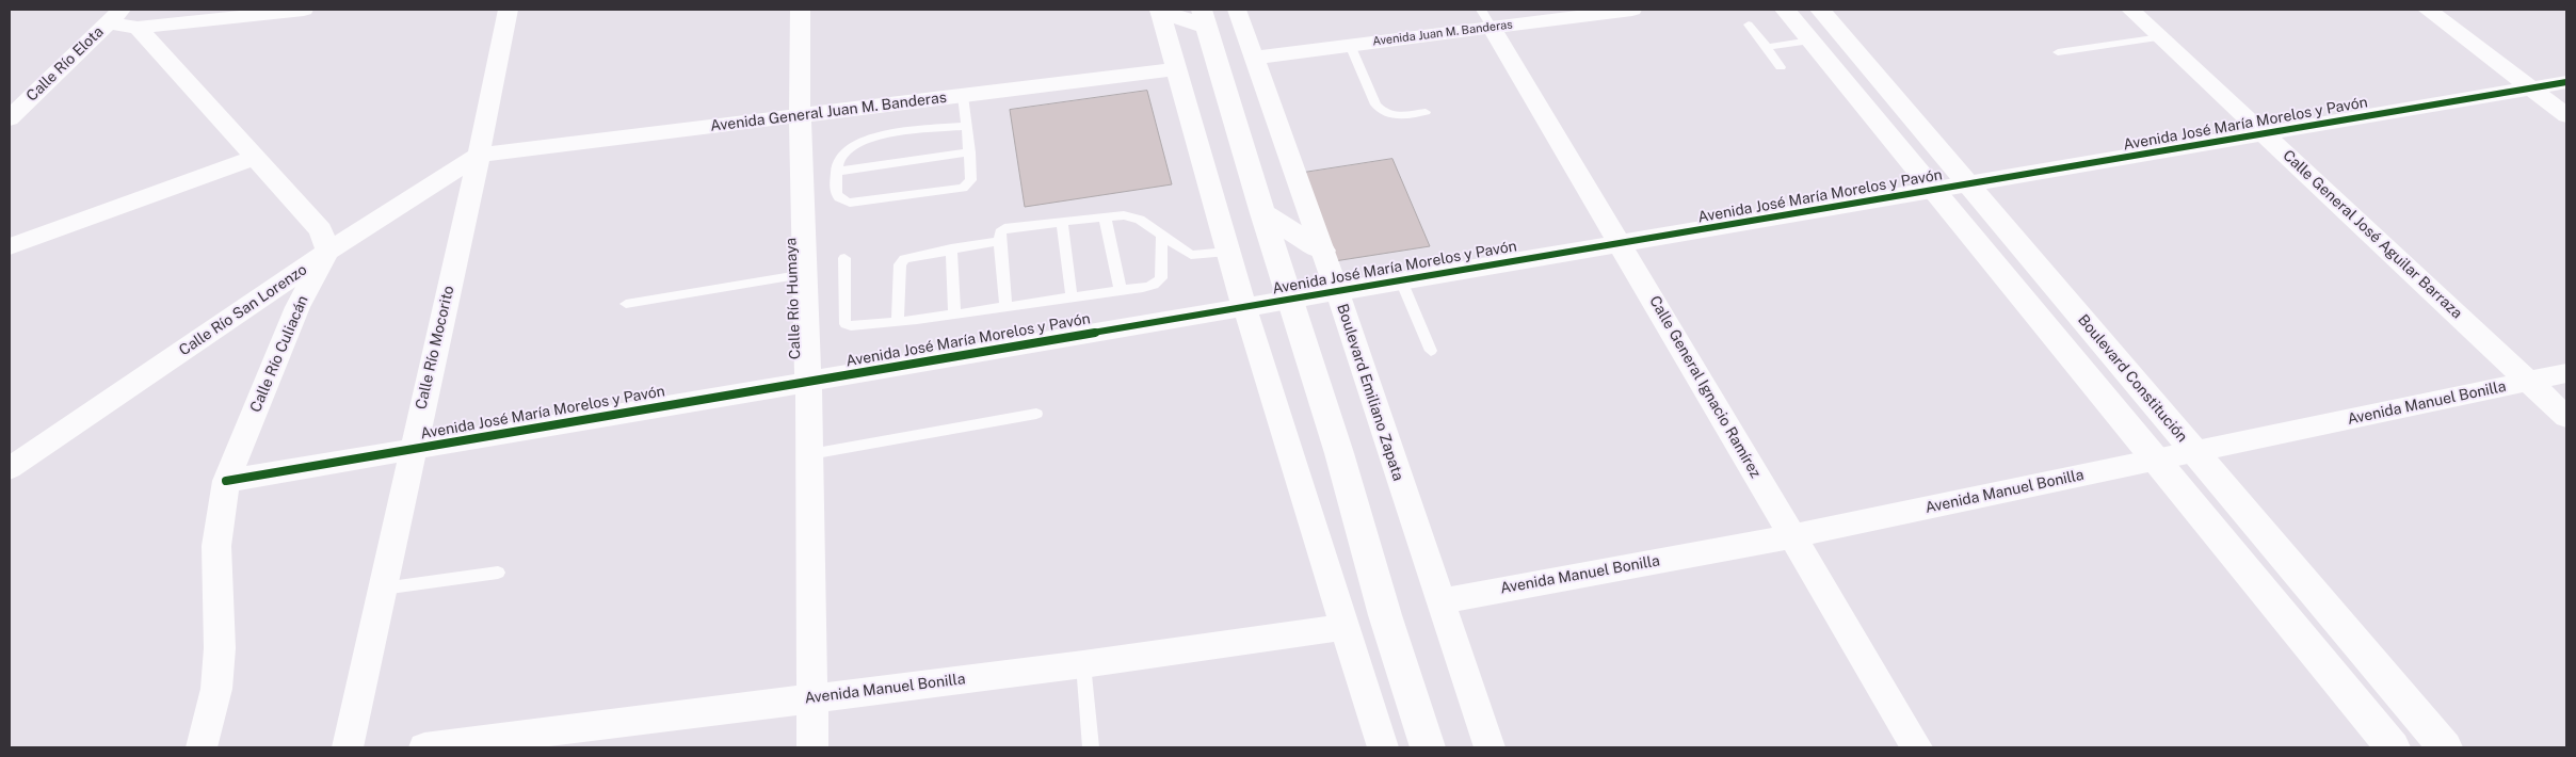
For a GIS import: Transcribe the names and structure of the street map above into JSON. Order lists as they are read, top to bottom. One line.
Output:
{"streets":{"street":["Avenida Juan M. Banderas","Calle Río Elota","Avenida General Juan M. Banderas","Avenida José María Morelos y Pavón","Calle General José Aguilar Barraza","Calle Río Humaya","Calle Río San Lorenzo","Calle Río Mocorito","Calle Río Culiacán","Boulevard Constitución","Calle General Ignacio Ramírez","Boulevard Emiliano Zapata","Avenida Manuel Bonilla"]},"crossings":[["Avenida Juan M. Banderas","Calle General Ignacio Ramírez"],["Avenida Juan M. Banderas","Boulevard Emiliano Zapata"],["Avenida General Juan M. Banderas","Calle Río Humaya"],["Avenida General Juan M. Banderas","Calle Río San Lorenzo"],["Avenida General Juan M. Banderas","Calle Río Mocorito"],["Avenida José María Morelos y Pavón","Calle General José Aguilar Barraza"],["Avenida José María Morelos y Pavón","Calle Río Humaya"],["Avenida José María Morelos y Pavón","Calle Río Mocorito"],["Avenida José María Morelos y Pavón","Calle Río Culiacán"],["Avenida José María Morelos y Pavón","Boulevard Constitución"],["Avenida José María Morelos y Pavón","Calle General Ignacio Ramírez"],["Avenida José María Morelos y Pavón","Boulevard Emiliano Zapata"],["Calle General José Aguilar Barraza","Avenida Manuel Bonilla"],["Calle Río Humaya","Avenida Manuel Bonilla"],["Calle Río San Lorenzo","Calle Río Mocorito"],["Calle Río San Lorenzo","Calle Río Culiacán"],["Boulevard Constitución","Avenida Manuel Bonilla"],["Calle General Ignacio Ramírez","Avenida Manuel Bonilla"],["Boulevard Emiliano Zapata","Avenida Manuel Bonilla"]]}
